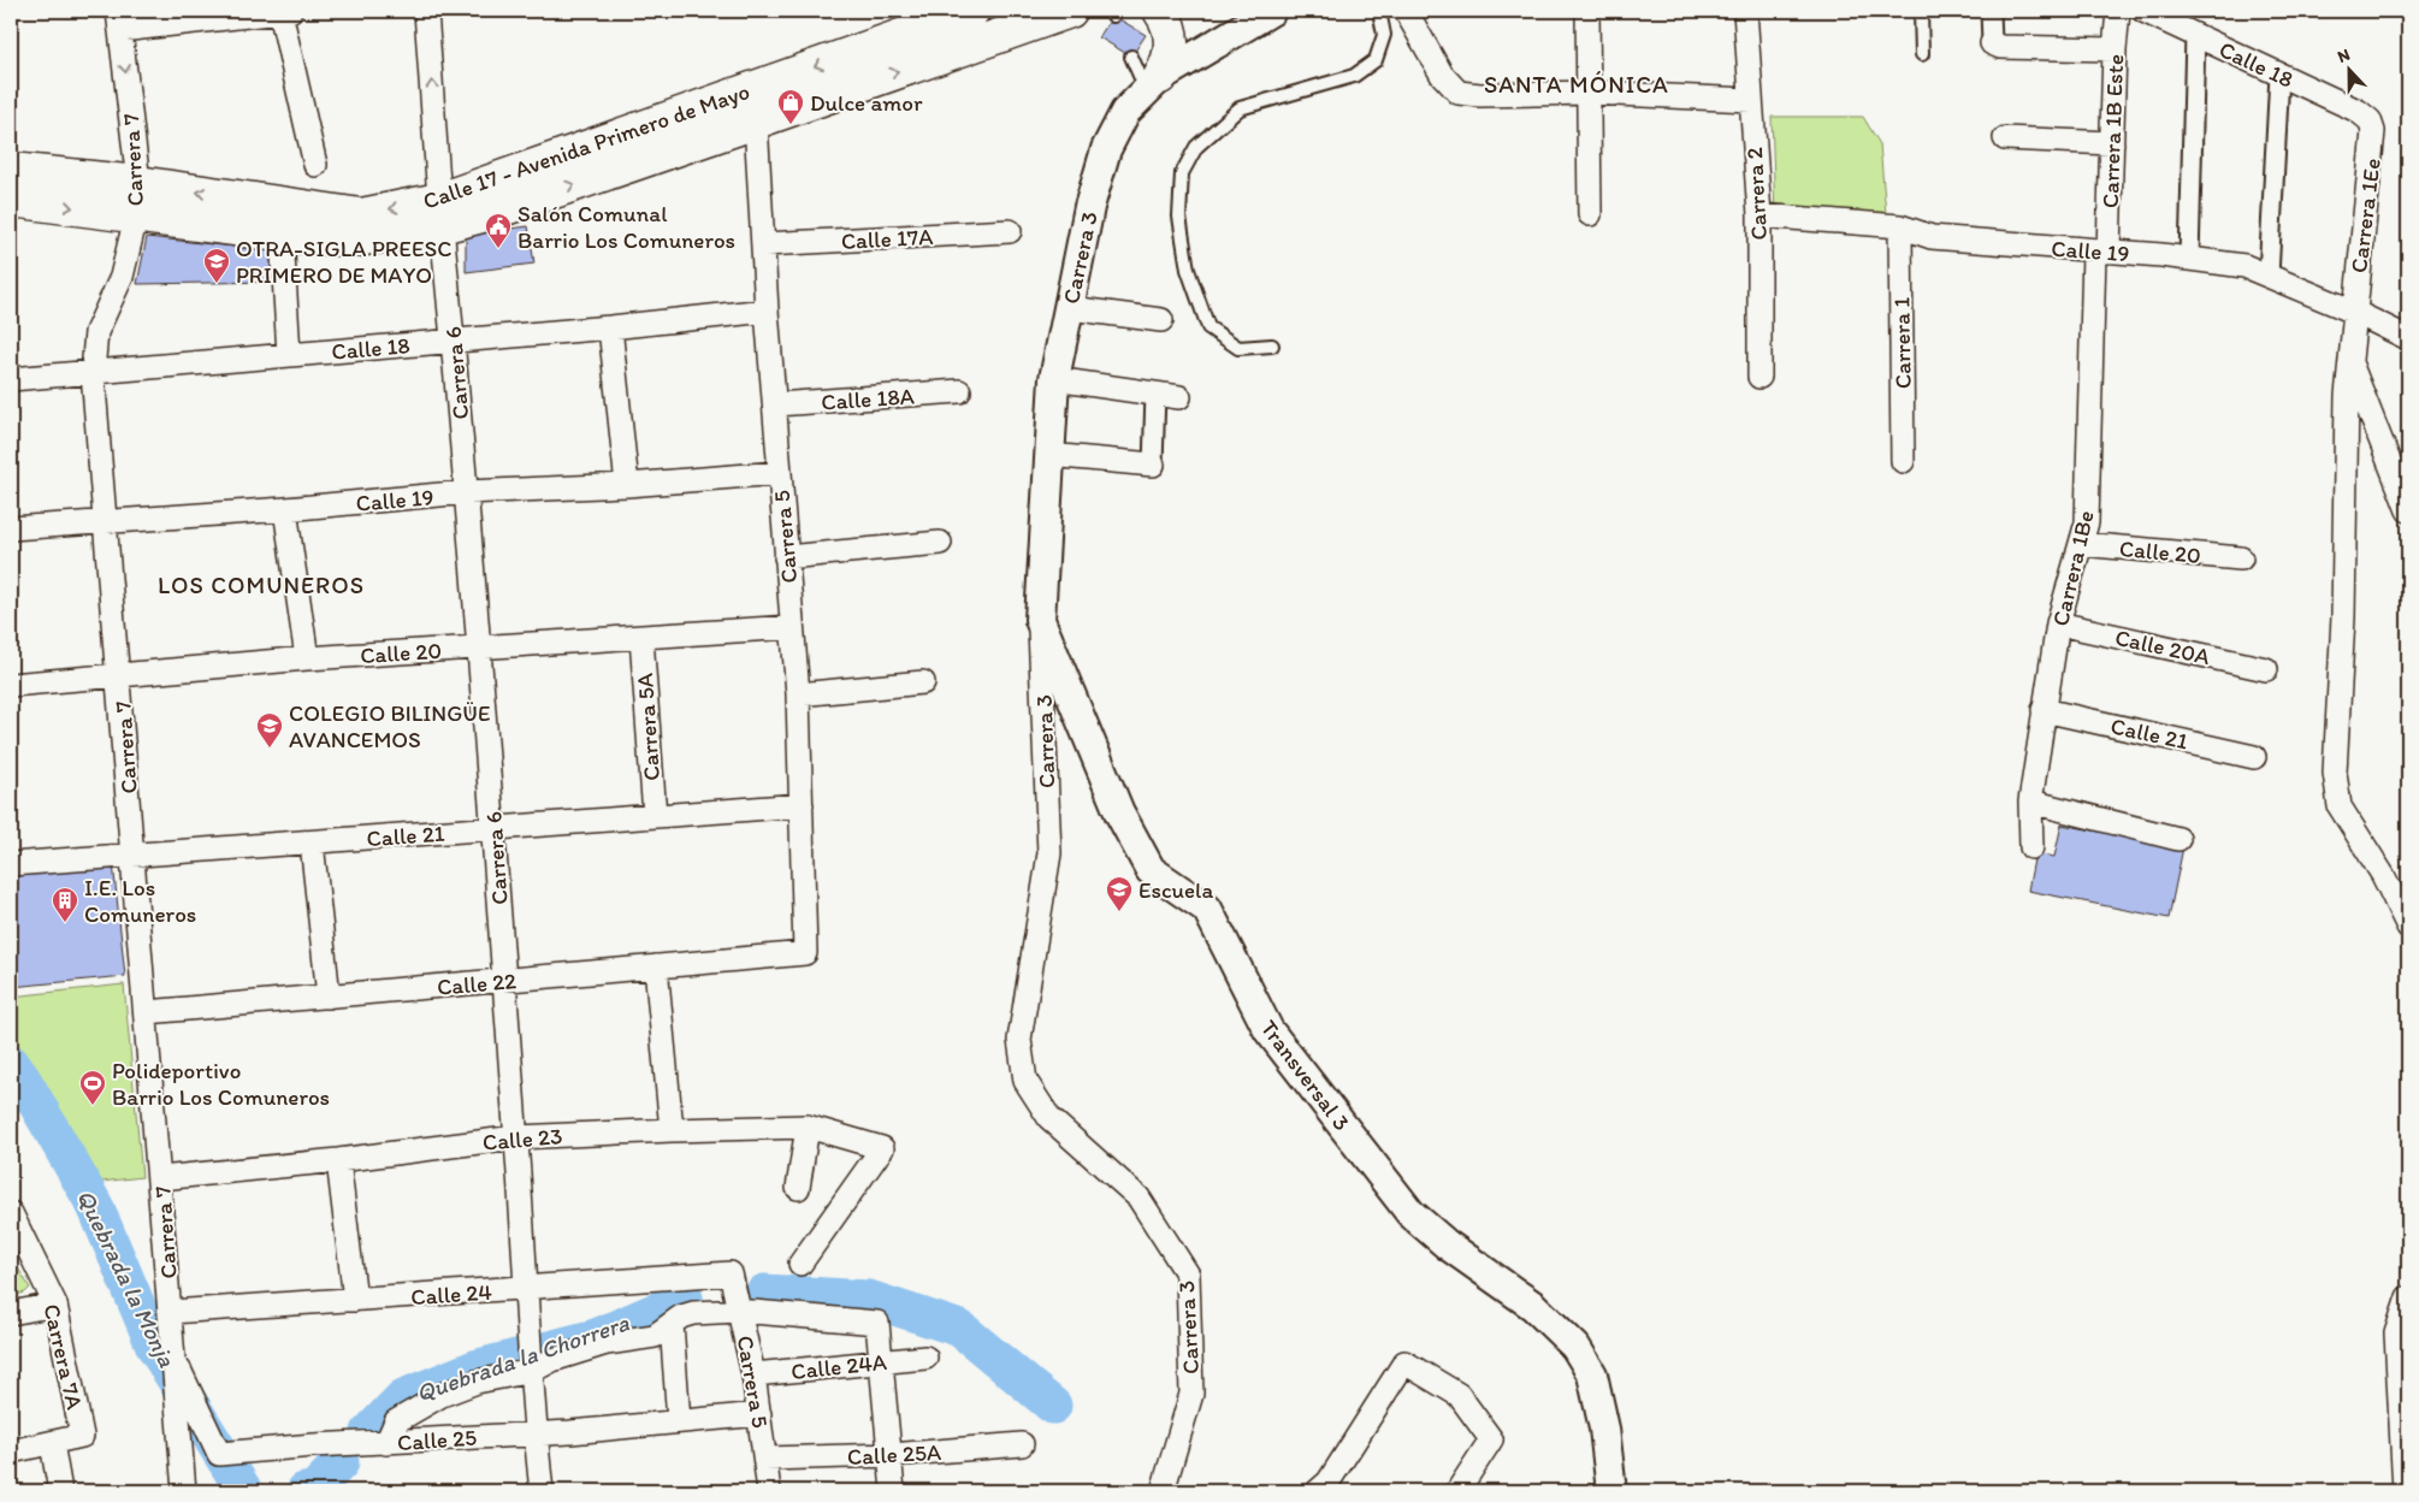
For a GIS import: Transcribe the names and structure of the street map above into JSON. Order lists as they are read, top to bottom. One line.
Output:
{"streets":{"main road":["Calle 17 - Avenida Primero de Mayo"],"street":["Calle 18","Carrera 1B Este","Carrera 7","Carrera 2","Carrera 1Ee","Calle 17A","Calle 19","Carrera 3","Carrera 1","Carrera 6","Calle 18A","Carrera 5","Calle 20","Carrera 1Be","Calle 20A","Carrera 5A","Calle 21","Calle 22","Transversal 3","Calle 23","Calle 24","Carrera 7A","Calle 24A","Calle 25","Calle 25A"]},"crossings":[["Calle 18","Carrera 7"],["Calle 18","Carrera 1Ee"],["Calle 18","Carrera 6"],["Calle 18","Carrera 5"],["Carrera 1B Este","Calle 19"],["Carrera 1B Este","Carrera 1Be"],["Calle 17 - Avenida Primero de Mayo","Carrera 7"],["Calle 17 - Avenida Primero de Mayo","Carrera 6"],["Calle 17 - Avenida Primero de Mayo","Carrera 5"],["Carrera 7","Calle 19"],["Carrera 7","Calle 20"],["Carrera 7","Calle 21"],["Carrera 7","Calle 22"],["Carrera 7","Calle 23"],["Carrera 7","Calle 24"],["Carrera 7","Calle 25"],["Carrera 2","Calle 19"],["Carrera 1Ee","Calle 19"],["Calle 17A","Carrera 5"],["Calle 19","Carrera 1"],["Calle 19","Carrera 6"],["Calle 19","Carrera 5"],["Calle 19","Carrera 1Be"],["Carrera 3","Transversal 3"],["Carrera 6","Calle 20"],["Carrera 6","Calle 21"],["Carrera 6","Calle 22"],["Carrera 6","Calle 23"],["Carrera 6","Calle 24"],["Carrera 6","Calle 25"],["Calle 18A","Carrera 5"],["Carrera 5","Calle 20"],["Carrera 5","Calle 21"],["Carrera 5","Calle 22"],["Carrera 5","Calle 24"],["Carrera 5","Calle 24A"],["Carrera 5","Calle 25"],["Carrera 5","Calle 25A"],["Calle 20","Carrera 1Be"],["Calle 20","Carrera 5A"],["Carrera 1Be","Calle 20A"],["Carrera 1Be","Calle 21"],["Carrera 5A","Calle 21"]],"districts":["SANTA MÓNICA","LOS COMUNEROS"],"water":["Quebrada la Monja","Quebrada la Chorrera"],"places":{"shop":["Dulce amor"],"public building":["Salón Comunal Barrio Los Comuneros"],"school or university":["OTRA-SIGLA PREESC PRIMERO DE MAYO","COLEGIO BILINGÜE AVANCEMOS","Escuela"],"building":["I.E. Los Comuneros"],"sports":["Polideportivo Barrio Los Comuneros"]},"north":"top"}
